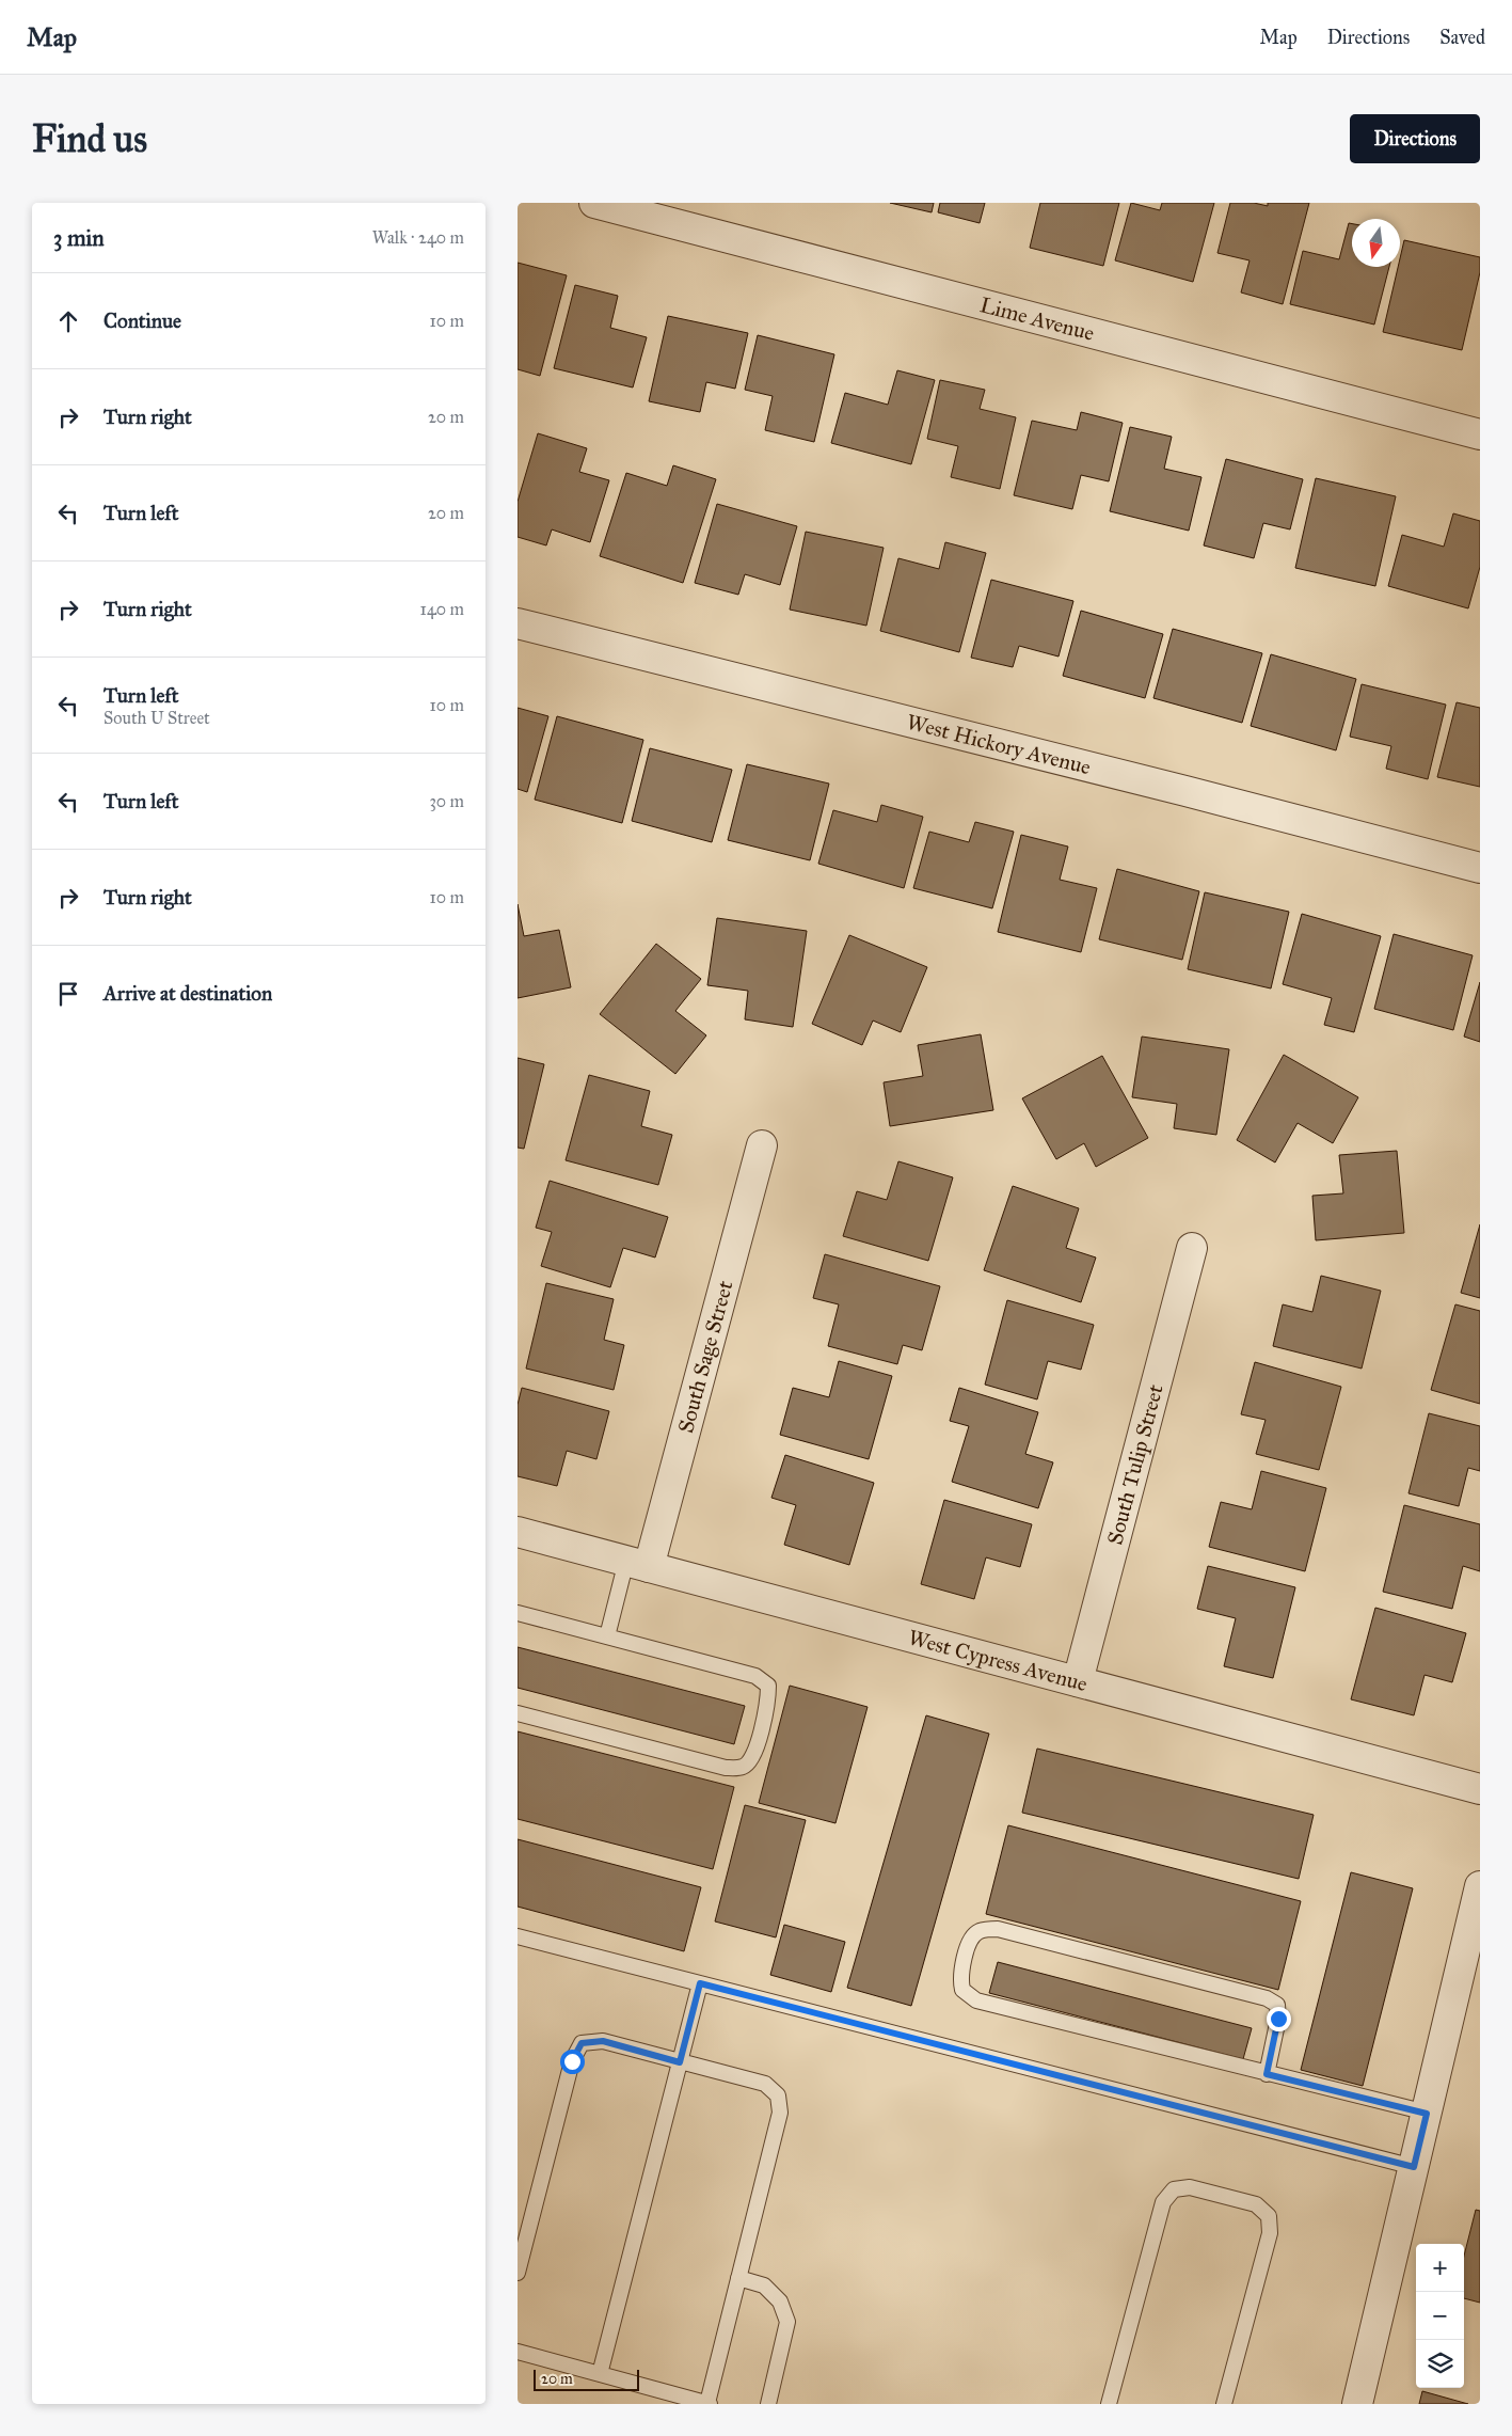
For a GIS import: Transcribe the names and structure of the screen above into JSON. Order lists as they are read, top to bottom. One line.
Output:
{"streets":{"street":["Lime Avenue","West Hickory Avenue","South Sage Street","South Tulip Street","West Cypress Avenue"]},"crossings":[["South Sage Street","West Cypress Avenue"],["South Tulip Street","West Cypress Avenue"]],"scale_bar":"20 m","north":"bottom","page":{"header":"Map","nav":["Map","Directions","Saved"],"buttons":"Directions","title":"Find us","heading":["3 min","Walk · 240 m"],"list":[["Continue","10 m"],["Turn right","20 m"],["Turn left","20 m"],["Turn right","140 m"],["Turn left","South U Street","10 m"],["Turn left","30 m"],["Turn right","10 m"],"Arrive at destination"],"map_buttons":["+","−"],"scale":"20 m"}}
